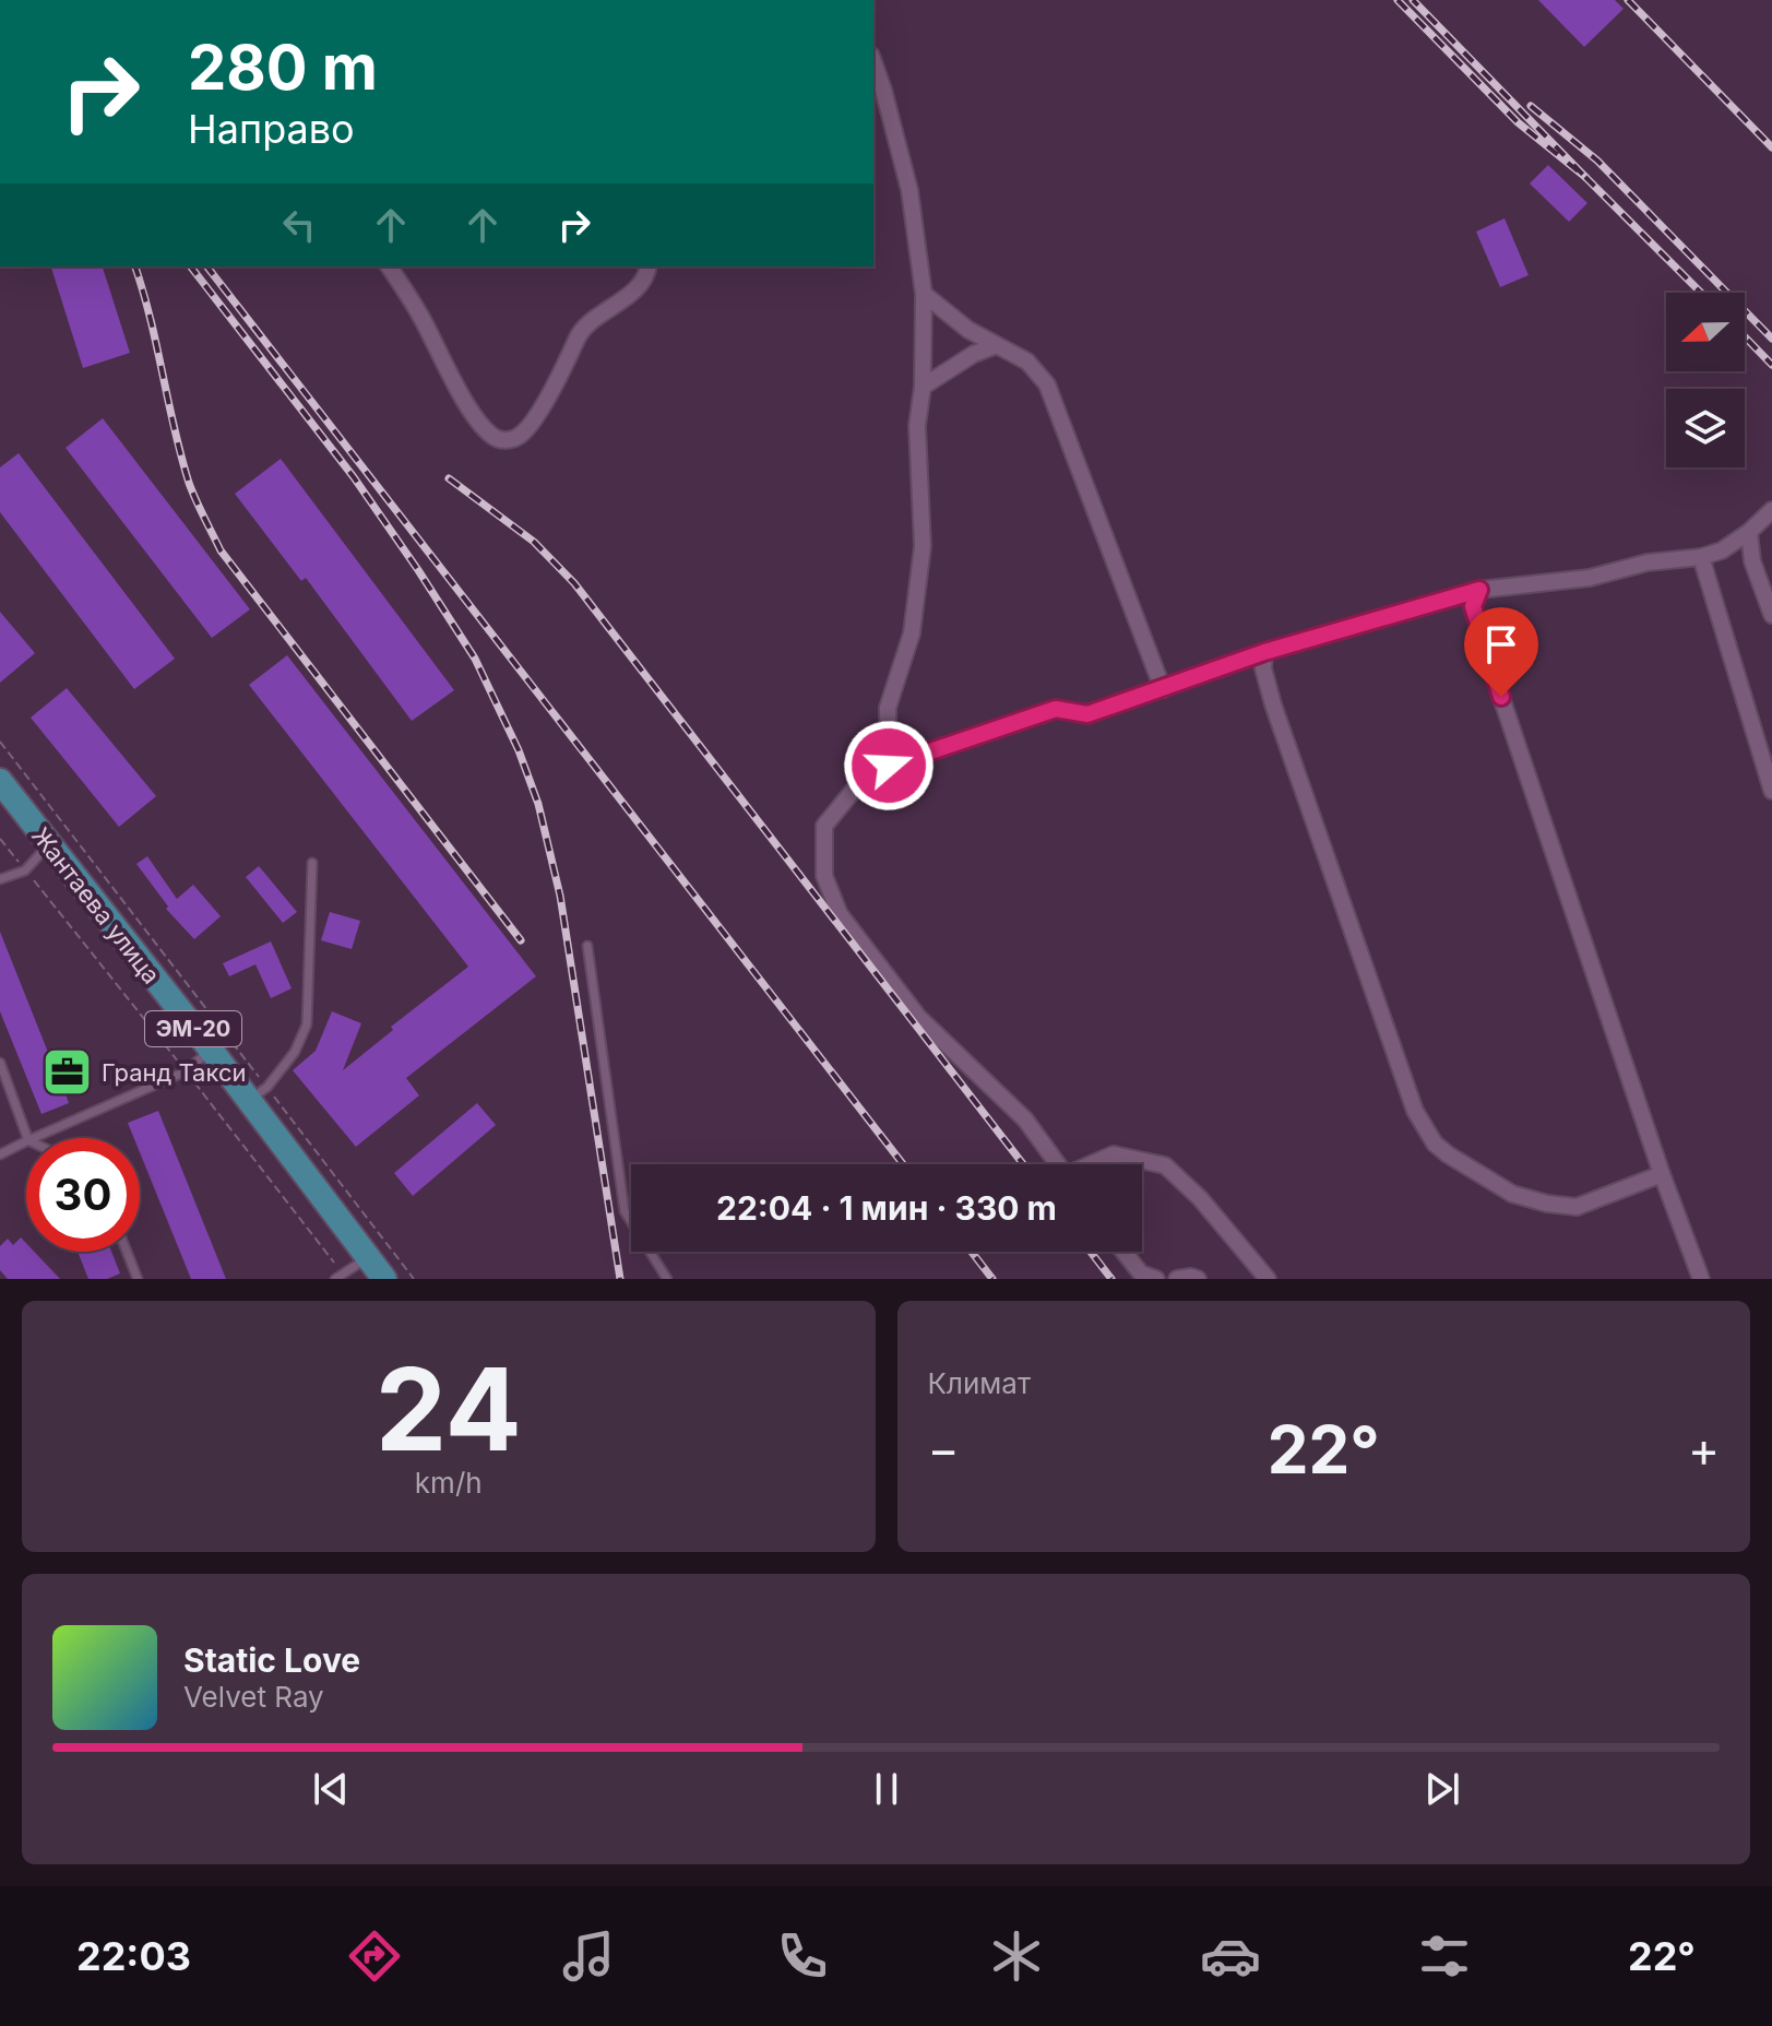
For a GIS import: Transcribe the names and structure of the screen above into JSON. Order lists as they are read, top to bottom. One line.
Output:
{"streets":{"main road":["Жантаева улица","ЭМ-20"]},"places":{"office":["Гранд Такси"]},"north":"left","page":{"turn":["280 m","Направо"],"limit":"30","trip":"22:04 · 1 мин · 330 m","tile":[["24","km/h"],"Климат"],"heat":["−","22°","+"],"song":["Static Love","Velvet Ray"],"tabs":["22:03","22°"]}}
